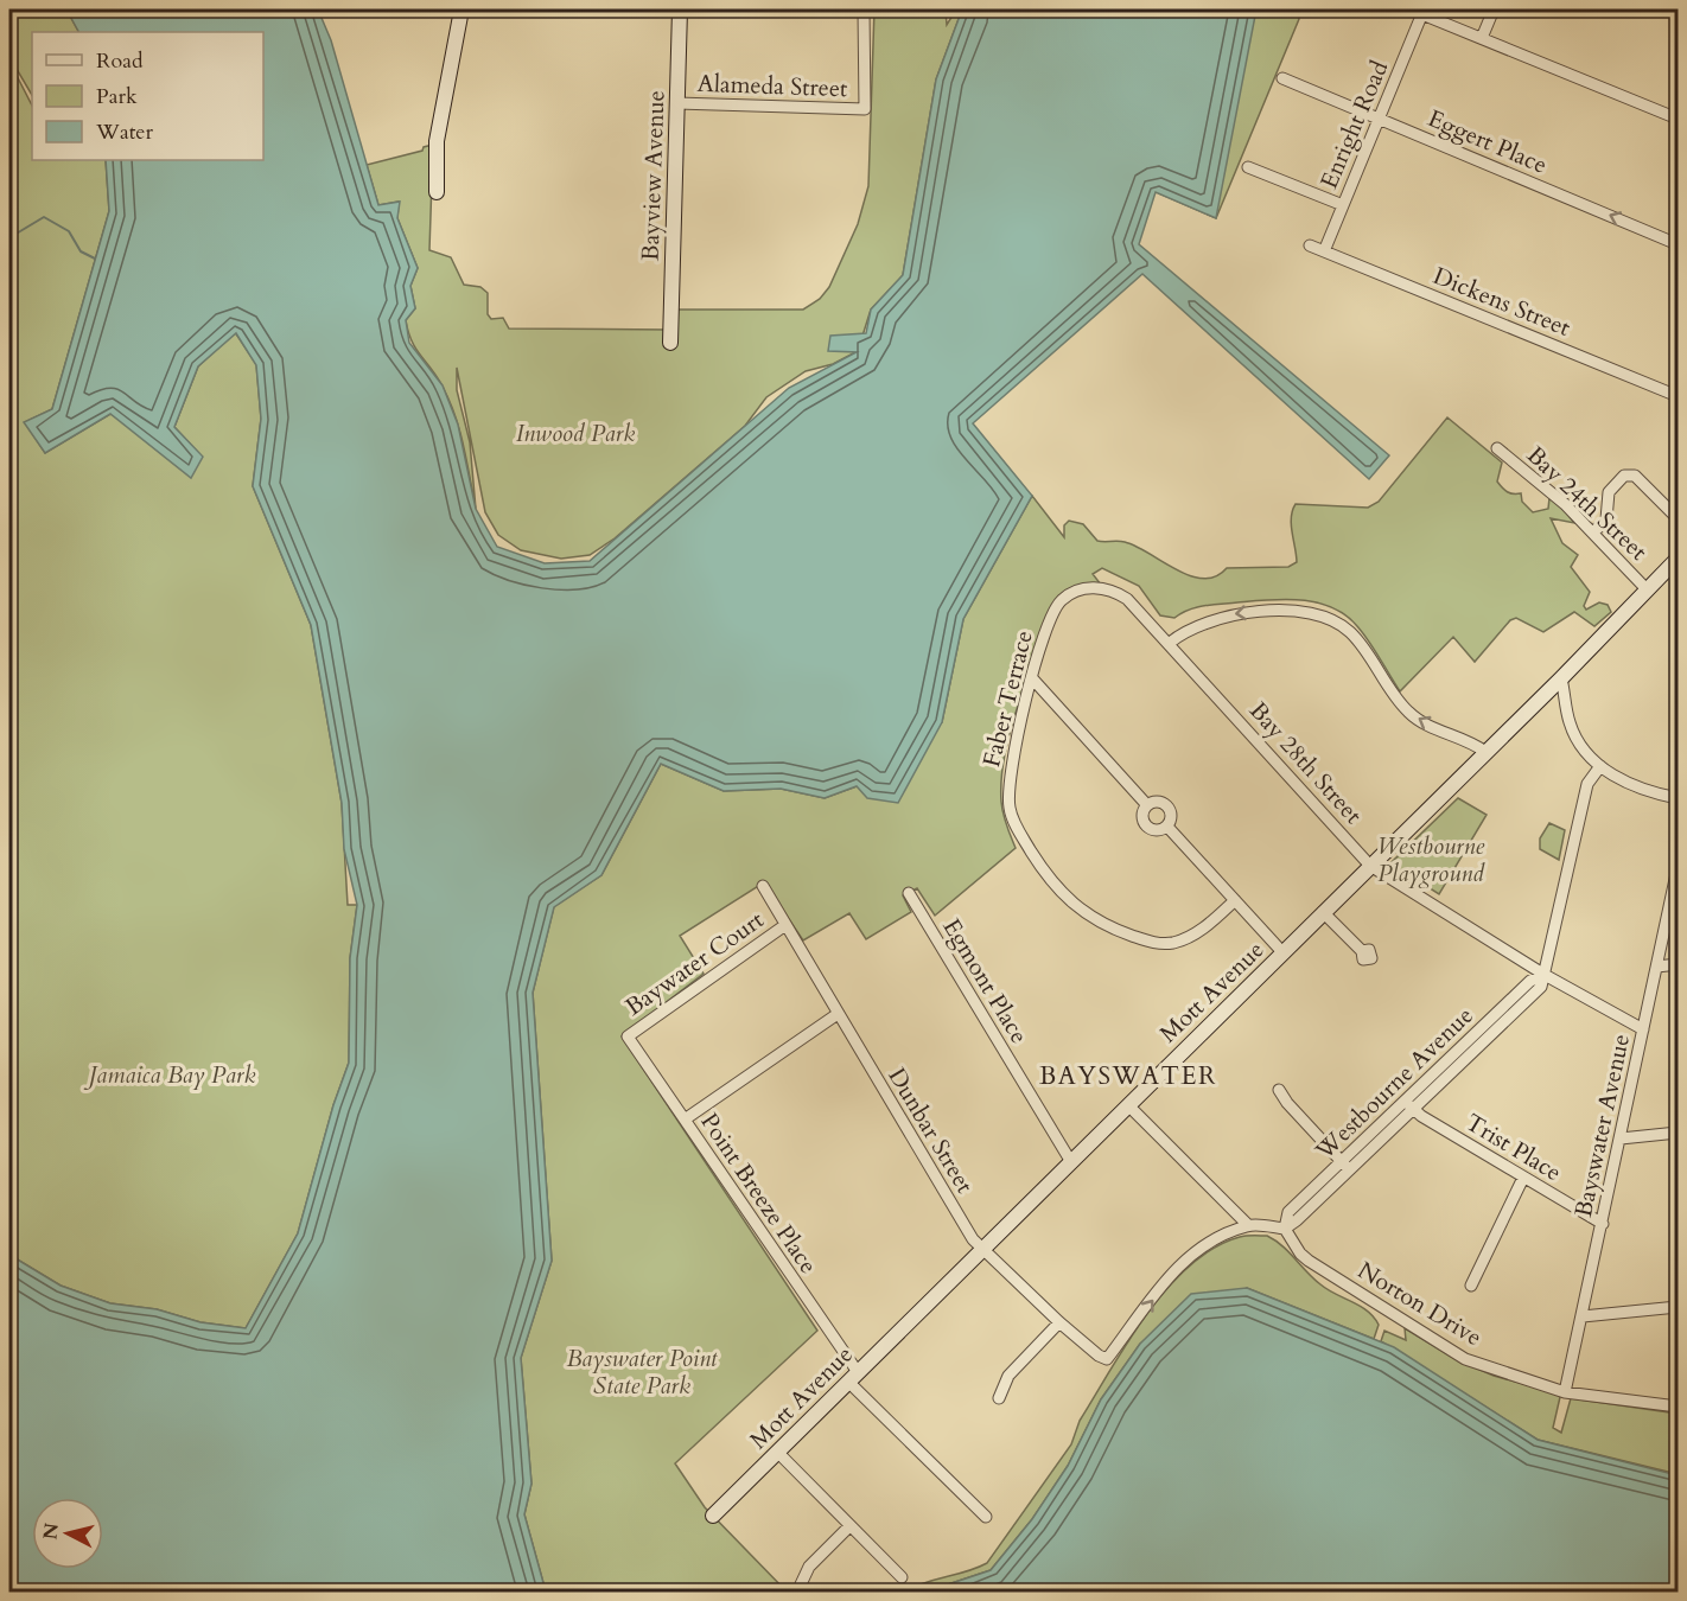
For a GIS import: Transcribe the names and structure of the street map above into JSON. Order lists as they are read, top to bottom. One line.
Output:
{"streets":{"street":["Alameda Street","Enright Road","Eggert Place","Bayview Avenue","Dickens Street","Bay 24th Street","Faber Terrace","Bay 28th Street","Baywater Court","Egmont Place","Mott Avenue","Westbourne Avenue","Bayswater Avenue","Dunbar Street","Trist Place","Point Breeze Place","Norton Drive"]},"crossings":[["Alameda Street","Bayview Avenue"],["Enright Road","Eggert Place"],["Enright Road","Dickens Street"],["Bay 24th Street","Mott Avenue"],["Faber Terrace","Bay 28th Street"],["Bay 28th Street","Mott Avenue"],["Bay 28th Street","Westbourne Avenue"],["Bay 28th Street","Bayswater Avenue"],["Baywater Court","Dunbar Street"],["Baywater Court","Point Breeze Place"],["Egmont Place","Mott Avenue"],["Mott Avenue","Dunbar Street"],["Mott Avenue","Point Breeze Place"],["Westbourne Avenue","Trist Place"],["Westbourne Avenue","Norton Drive"],["Bayswater Avenue","Trist Place"],["Bayswater Avenue","Norton Drive"]],"one_way":["Eggert Place"],"districts":["BAYSWATER"],"parks":["Inwood Park","Westbourne Playground","Jamaica Bay Park","Bayswater Point State Park"],"legend":["Road","Park","Water"],"north":"left"}
